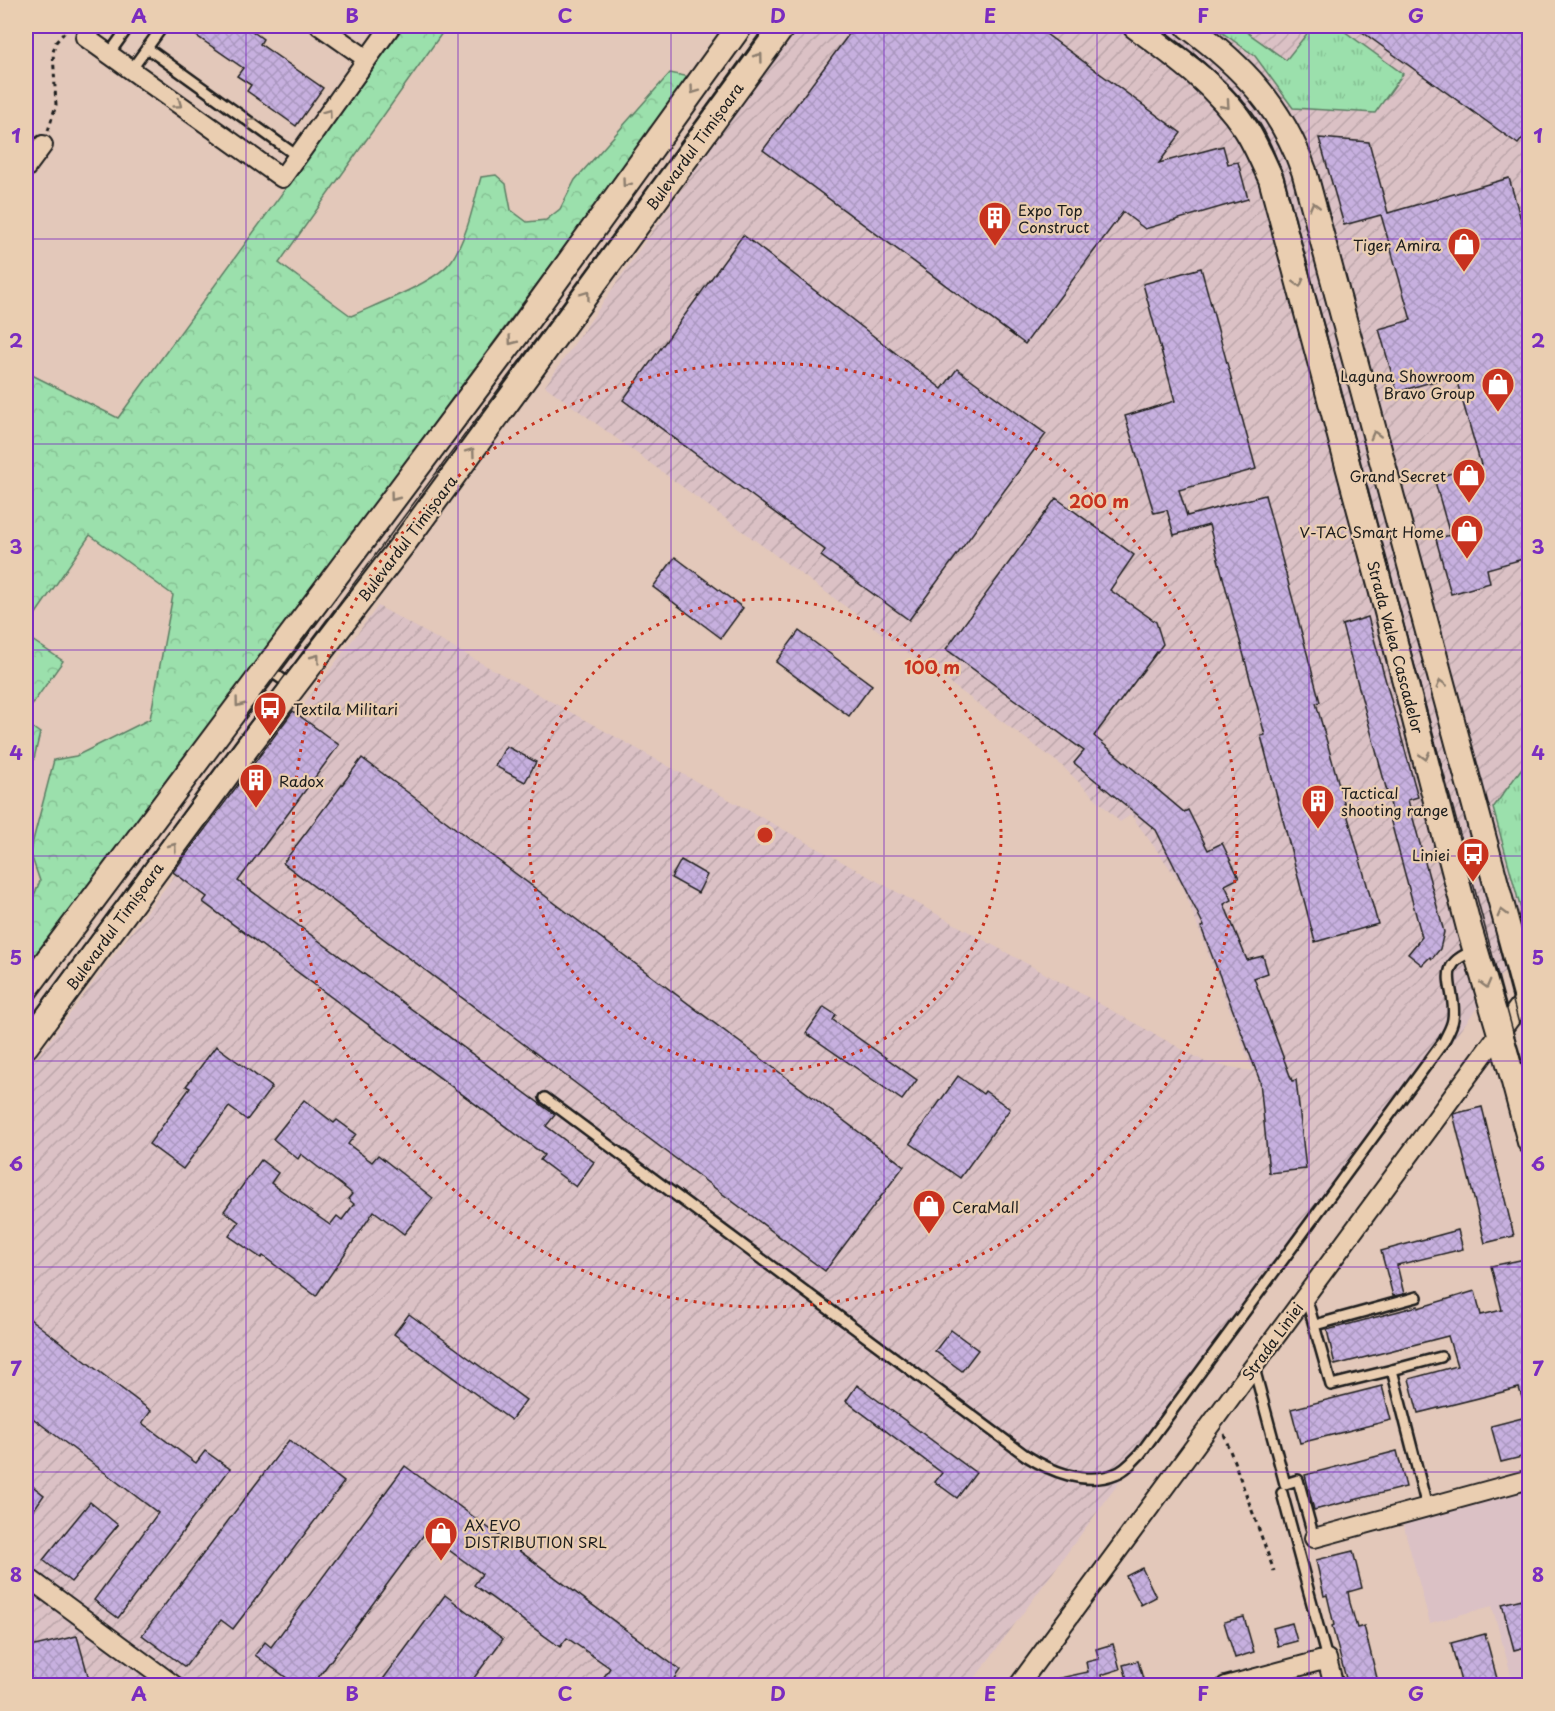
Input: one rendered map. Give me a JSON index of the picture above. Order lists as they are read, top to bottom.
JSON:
{
  "streets": {
    "main road": ["Bulevardul Timișoara", "Strada Valea Cascadelor"],
    "street": ["Strada Liniei"]
  },
  "crossings": [
    ["Strada Valea Cascadelor", "Strada Liniei"]
  ],
  "places": {
    "building": ["Expo Top Construct", "Radox", "Tactical shooting range"],
    "shop": [
      "Tiger Amira",
      "Laguna Showroom Bravo Group",
      "Grand Secret",
      "V-TAC Smart Home",
      "CeraMall",
      "AX EVO DISTRIBUTION SRL"
    ],
    "bus stop": ["Textila Militari", "Liniei"]
  },
  "grid": {
    "columns": [
      "A",
      "B",
      "C",
      "D",
      "E",
      "F",
      "G"
    ],
    "rows": [
      "1",
      "2",
      "3",
      "4",
      "5",
      "6",
      "7",
      "8"
    ]
  },
  "rings": ["200 m", "100 m"]
}
